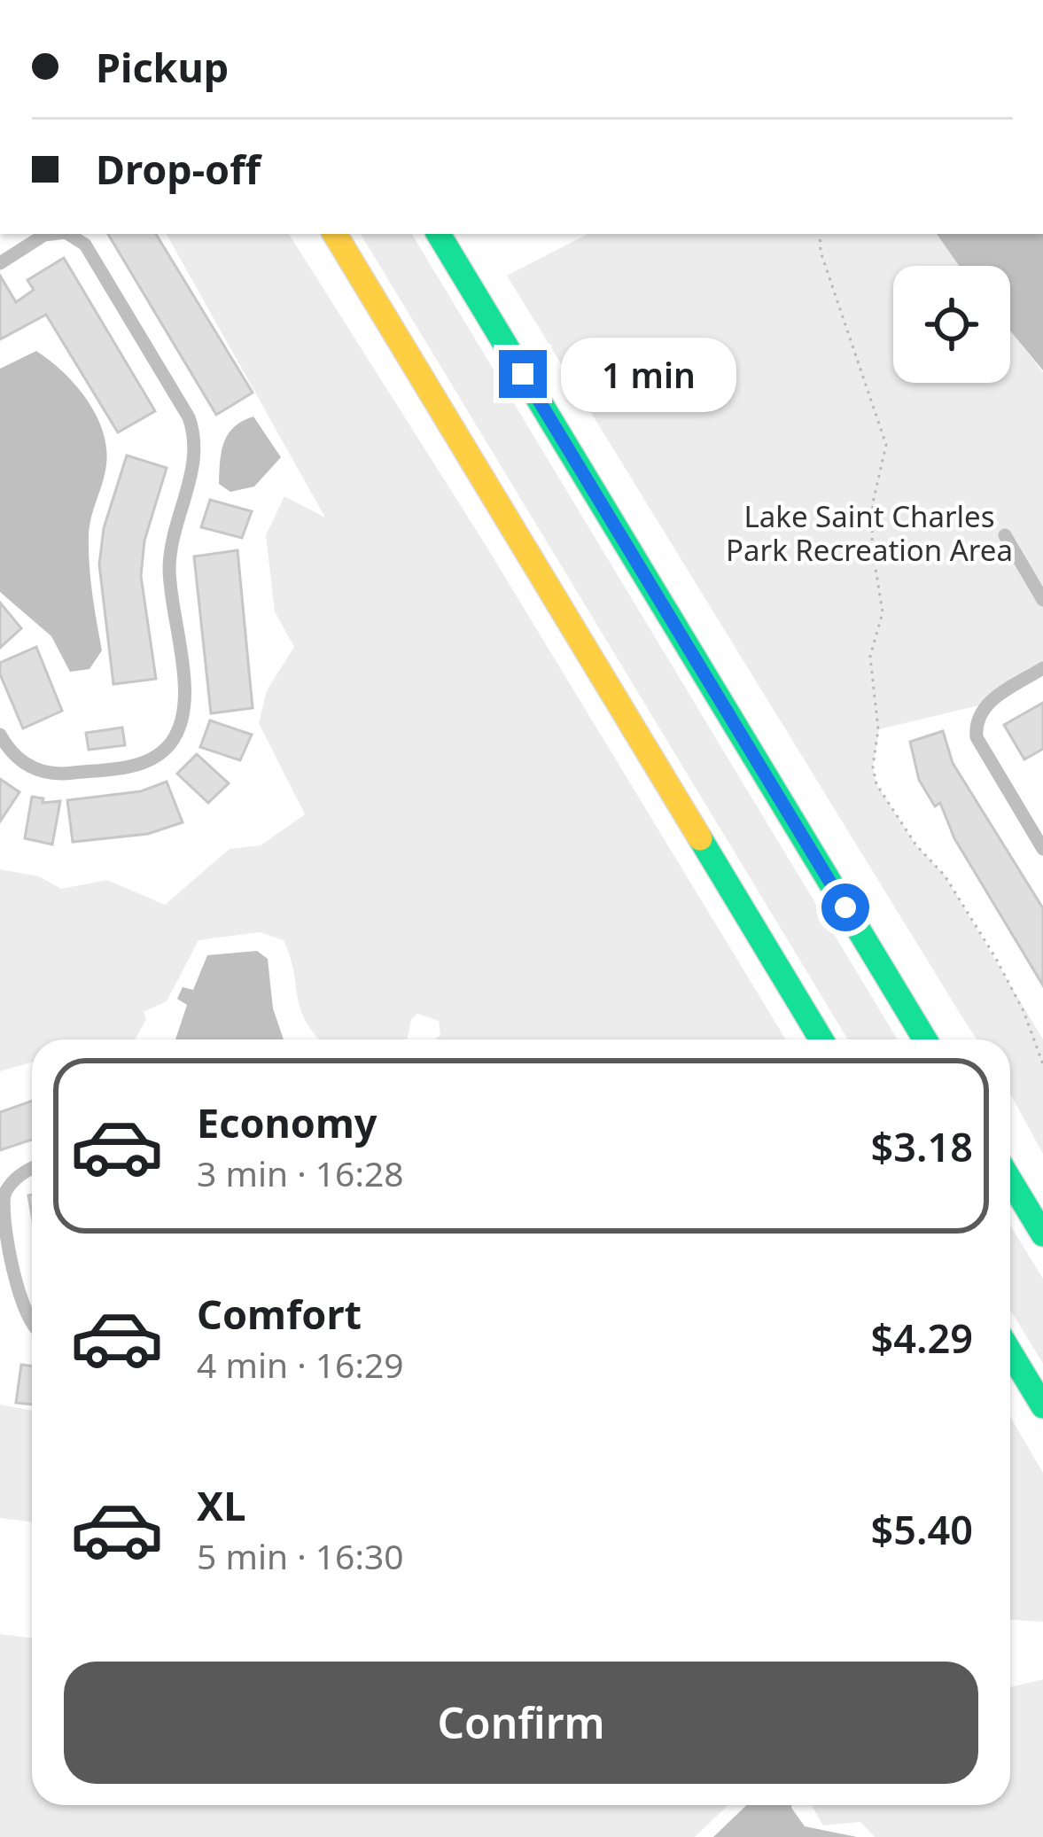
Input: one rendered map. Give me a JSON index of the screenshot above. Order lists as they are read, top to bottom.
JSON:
{
  "parks": ["Lake Saint Charles Park Recreation Area"],
  "page": {
    "banner": ["Pickup", "Drop-off"],
    "bubble": "1 min",
    "list": [
      {
        "name": "Economy",
        "note": "3 min · 16:28",
        "value": "$3.18"
      },
      {
        "name": "Comfort",
        "note": "4 min · 16:29",
        "value": "$4.29"
      },
      {
        "name": "XL",
        "note": "5 min · 16:30",
        "value": "$5.40"
      }
    ],
    "buttons": "Confirm"
  }
}
